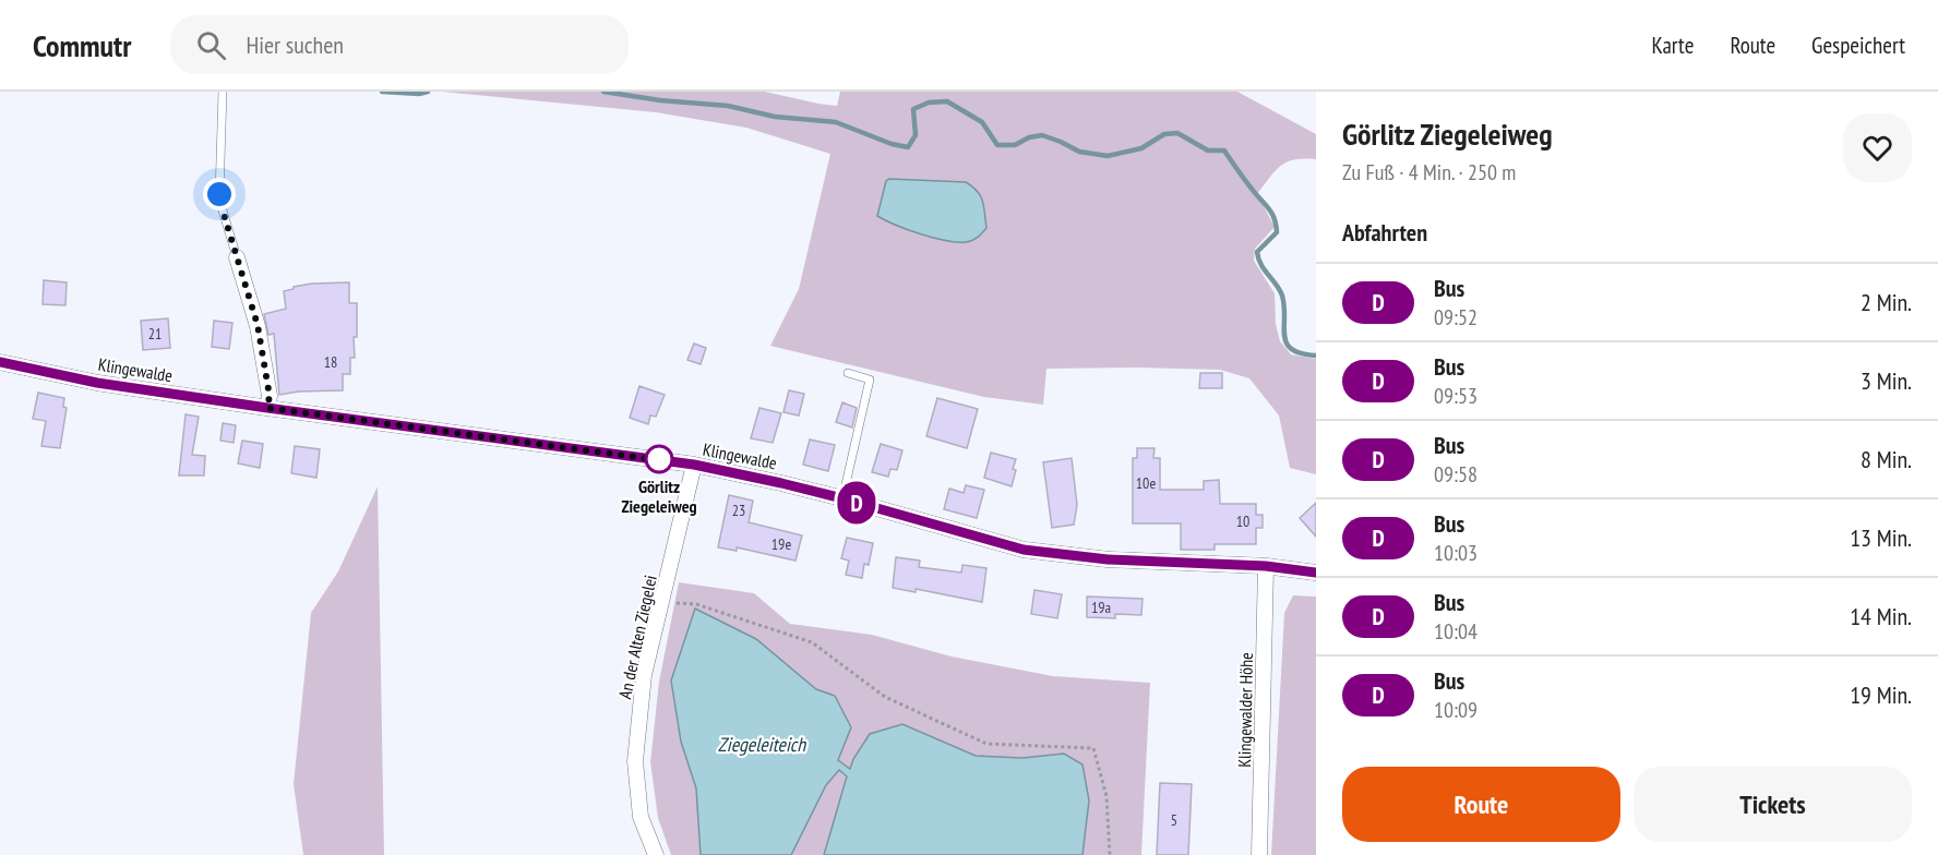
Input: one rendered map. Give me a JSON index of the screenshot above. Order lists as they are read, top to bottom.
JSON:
{
  "streets": {
    "street": ["Klingewalde", "An der Alten Ziegelei", "Klingewalder Höhe"]
  },
  "crossings": [
    ["Klingewalde", "An der Alten Ziegelei"],
    ["Klingewalde", "Klingewalder Höhe"]
  ],
  "water": ["Ziegeleiteich"],
  "places": ["Görlitz Ziegeleiweg"],
  "lines": ["bus line D"],
  "house_numbers": [
    "21",
    "18",
    "10e",
    "23",
    "10",
    "19e",
    "19a",
    "5"
  ],
  "page": {
    "header": "Commutr",
    "search": "Hier suchen",
    "nav": ["Karte", "Route", "Gespeichert"],
    "on_map": "D",
    "heading": [
      ["Görlitz Ziegeleiweg", "Zu Fuß · 4 Min. · 250 m"],
      "Abfahrten"
    ],
    "list": [
      {
        "mark": "D",
        "name": "Bus",
        "note": "09:52",
        "value": "2 Min."
      },
      {
        "mark": "D",
        "name": "Bus",
        "note": "09:53",
        "value": "3 Min."
      },
      {
        "mark": "D",
        "name": "Bus",
        "note": "09:58",
        "value": "8 Min."
      },
      {
        "mark": "D",
        "name": "Bus",
        "note": "10:03",
        "value": "13 Min."
      },
      {
        "mark": "D",
        "name": "Bus",
        "note": "10:04",
        "value": "14 Min."
      },
      {
        "mark": "D",
        "name": "Bus",
        "note": "10:09",
        "value": "19 Min."
      }
    ],
    "buttons": ["Route", "Tickets"]
  }
}
